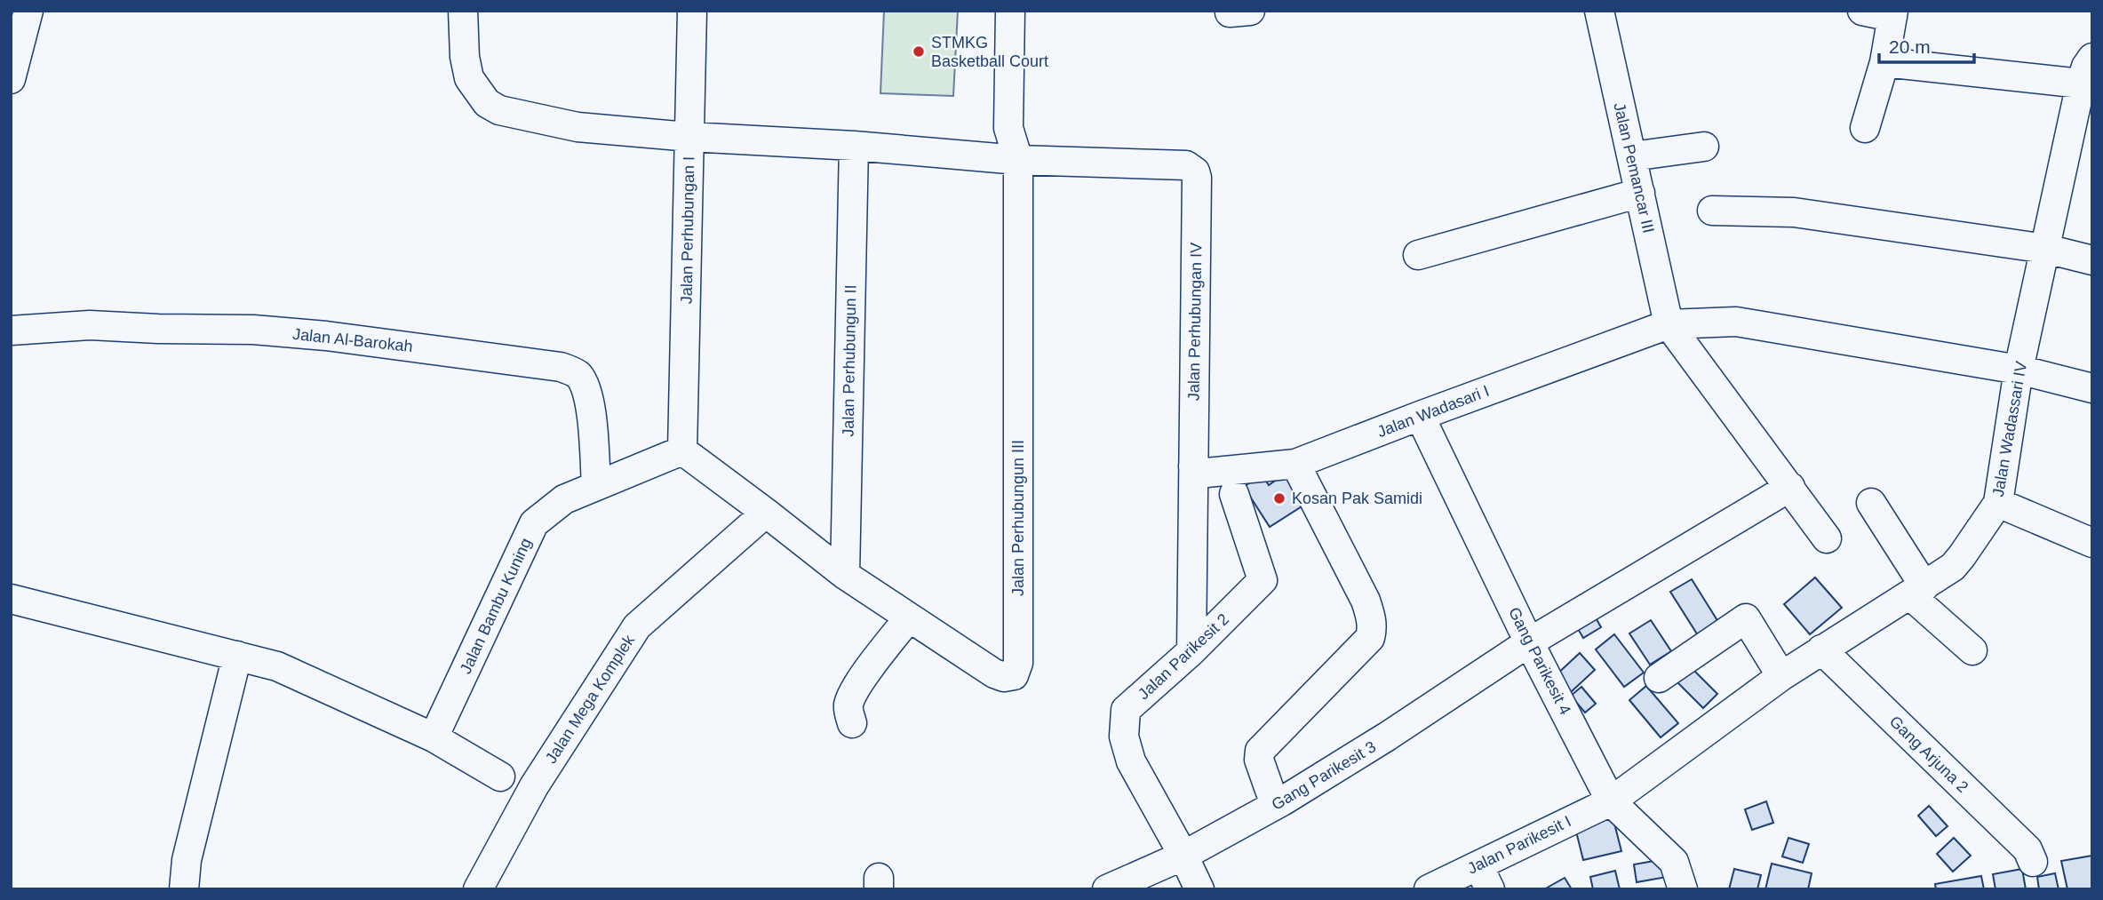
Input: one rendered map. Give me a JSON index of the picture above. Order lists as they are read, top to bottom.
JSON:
{
  "streets": {
    "street": [
      "Jalan Pemancar III",
      "Jalan Perhubungan I",
      "Jalan Perhubungan IV",
      "Jalan Al-Barokah",
      "Jalan Perhubungun II",
      "Jalan Wadasari I",
      "Jalan Wadassari IV",
      "Jalan Perhubungun III",
      "Jalan Bambu Kuning",
      "Jalan Parikesit 2",
      "Gang Parikesit 4",
      "Jalan Mega Komplek",
      "Gang Arjuna 2",
      "Gang Parikesit 3",
      "Jalan Parikesit I"
    ]
  },
  "crossings": [
    ["Jalan Pemancar III", "Jalan Wadasari I"],
    ["Jalan Perhubungan I", "Jalan Perhubungan IV"],
    ["Jalan Perhubungan I", "Jalan Perhubungun II"],
    ["Jalan Perhubungan I", "Jalan Perhubungun III"],
    ["Jalan Perhubungan I", "Jalan Bambu Kuning"],
    ["Jalan Perhubungan IV", "Jalan Wadasari I"],
    ["Jalan Perhubungan IV", "Jalan Perhubungun III"],
    ["Jalan Perhubungan IV", "Jalan Parikesit 2"],
    ["Jalan Al-Barokah", "Jalan Bambu Kuning"],
    ["Jalan Perhubungun II", "Jalan Perhubungun III"],
    ["Jalan Wadasari I", "Jalan Wadassari IV"],
    ["Jalan Wadasari I", "Gang Parikesit 4"],
    ["Jalan Wadassari IV", "Gang Parikesit 4"],
    ["Jalan Wadassari IV", "Gang Arjuna 2"],
    ["Jalan Wadassari IV", "Jalan Parikesit I"],
    ["Jalan Perhubungun III", "Jalan Bambu Kuning"],
    ["Jalan Perhubungun III", "Jalan Mega Komplek"],
    ["Jalan Parikesit 2", "Gang Parikesit 3"],
    ["Gang Parikesit 4", "Gang Parikesit 3"],
    ["Gang Parikesit 4", "Jalan Parikesit I"]
  ],
  "places": ["STMKG Basketball Court", "Kosan Pak Samidi"],
  "scale_bar": "20 m"
}
